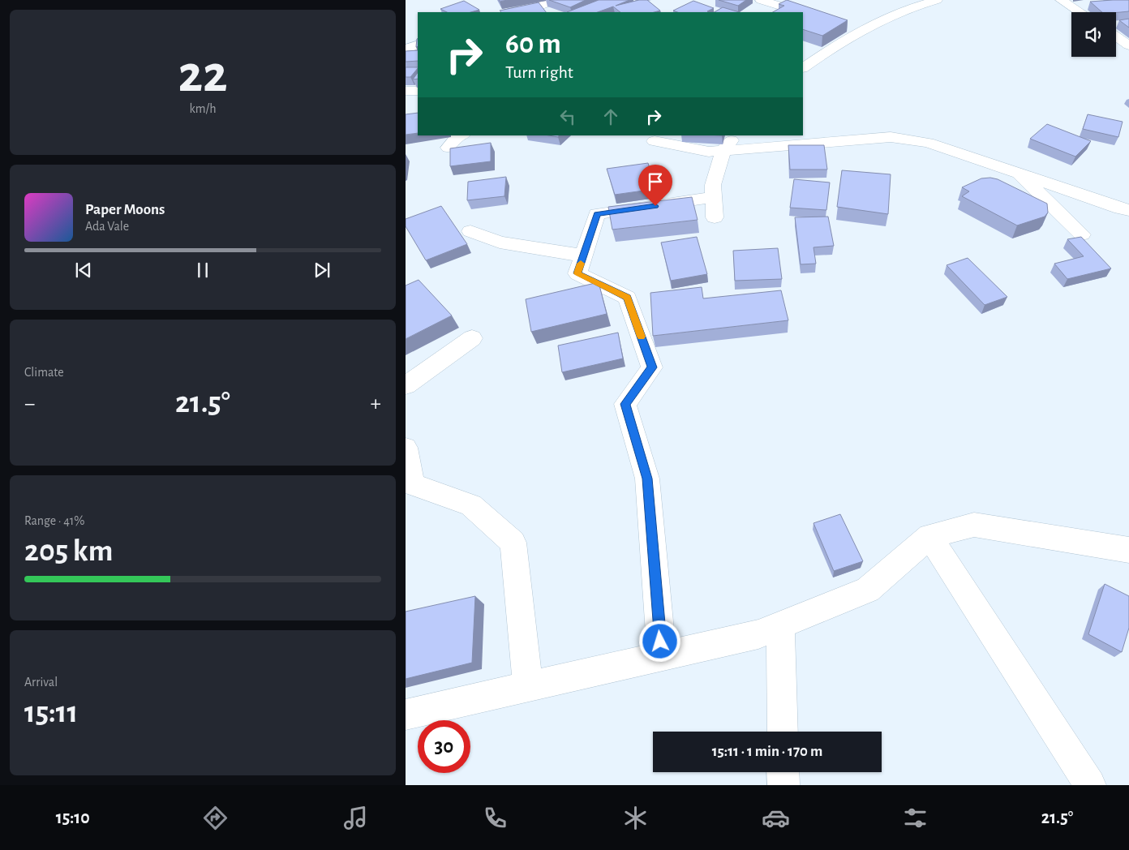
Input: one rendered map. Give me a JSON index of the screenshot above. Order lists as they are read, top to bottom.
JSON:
{
  "page": {
    "tile": [
      ["22", "km/h"],
      "Climate",
      ["Range · 41%", "205 km"],
      ["Arrival", "15:11"]
    ],
    "turn": ["60 m", "Turn right"],
    "song": ["Paper Moons", "Ada Vale"],
    "heat": ["−", "21.5°", "+"],
    "limit": "30",
    "trip": "15:11 · 1 min · 170 m",
    "tabs": ["15:10", "21.5°"]
  }
}
